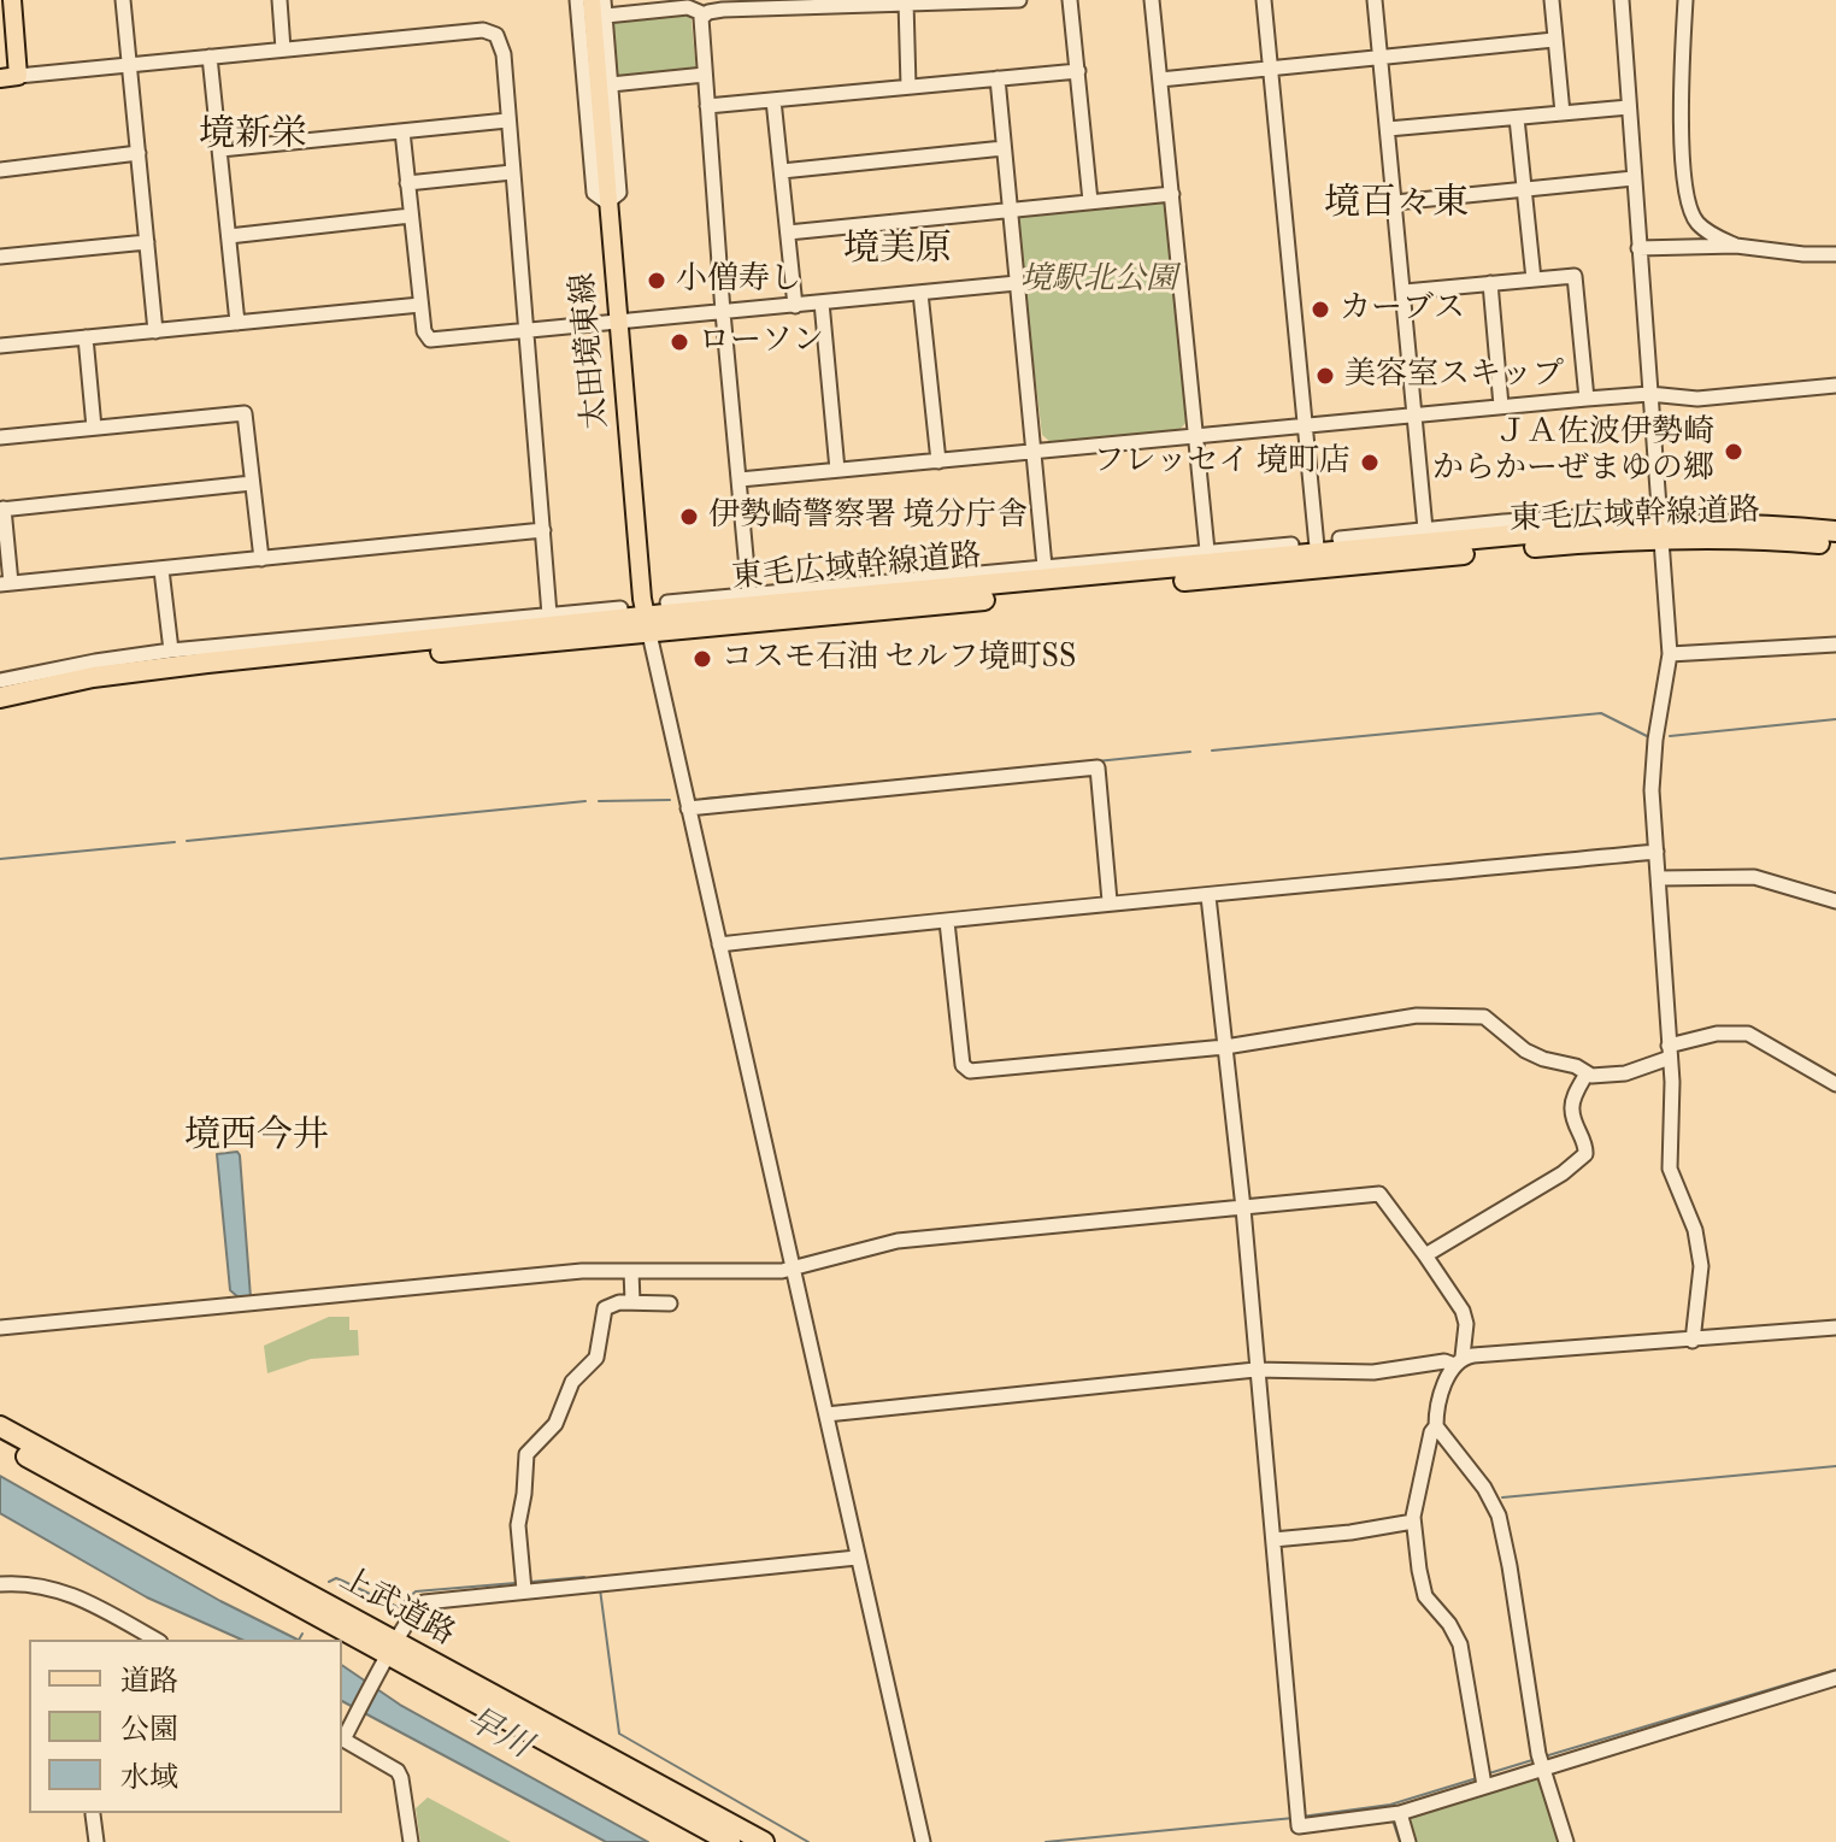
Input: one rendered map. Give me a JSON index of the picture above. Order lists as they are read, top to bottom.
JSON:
{
  "streets": {
    "highway": ["東毛広域幹線道路", "上武道路"],
    "main road": ["太田境東線"]
  },
  "crossings": [
    ["太田境東線", "東毛広域幹線道路"]
  ],
  "districts": [
    "境新栄",
    "境百々東",
    "境美原",
    "境西今井"
  ],
  "water": ["早川"],
  "parks": ["境駅北公園"],
  "places": [
    "小僧寿し",
    "カーブス",
    "ローソン",
    "美容室スキップ",
    "ＪＡ佐波伊勢崎 からかーぜまゆの郷",
    "フレッセイ 境町店",
    "伊勢崎警察署 境分庁舎",
    "コスモ石油 セルフ境町SS"
  ],
  "legend": ["道路", "公園", "水域"]
}
